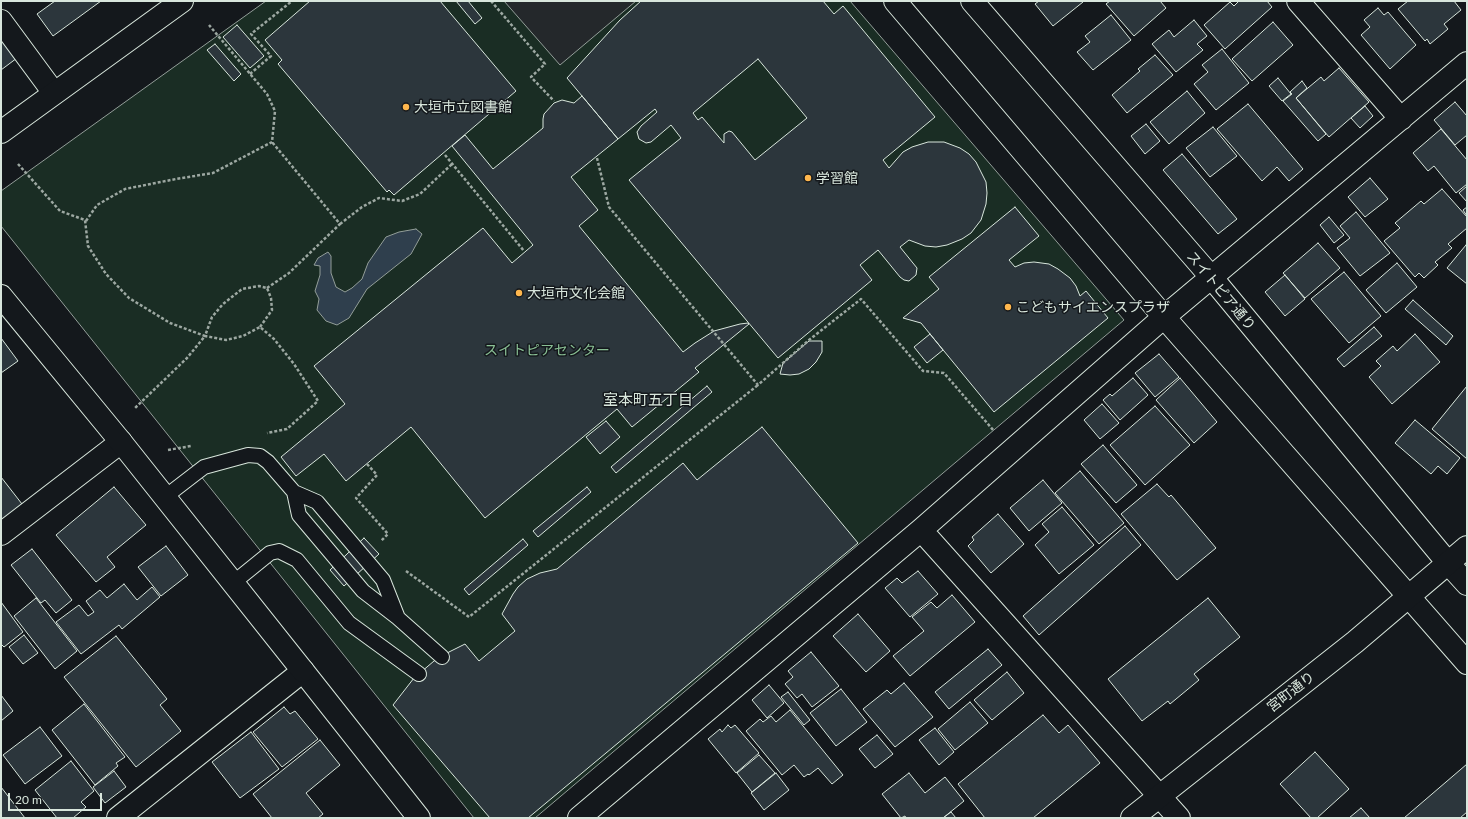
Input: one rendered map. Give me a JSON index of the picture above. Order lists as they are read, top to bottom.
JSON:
{
  "streets": {
    "street": ["スイトピア通り", "宮町通り"]
  },
  "crossings": [
    ["スイトピア通り", "宮町通り"]
  ],
  "districts": ["室本町五丁目"],
  "parks": ["スイトピアセンター"],
  "places": [
    "大垣市立図書館",
    "学習館",
    "大垣市文化会館",
    "こどもサイエンスプラザ"
  ],
  "scale_bar": "20 m"
}
